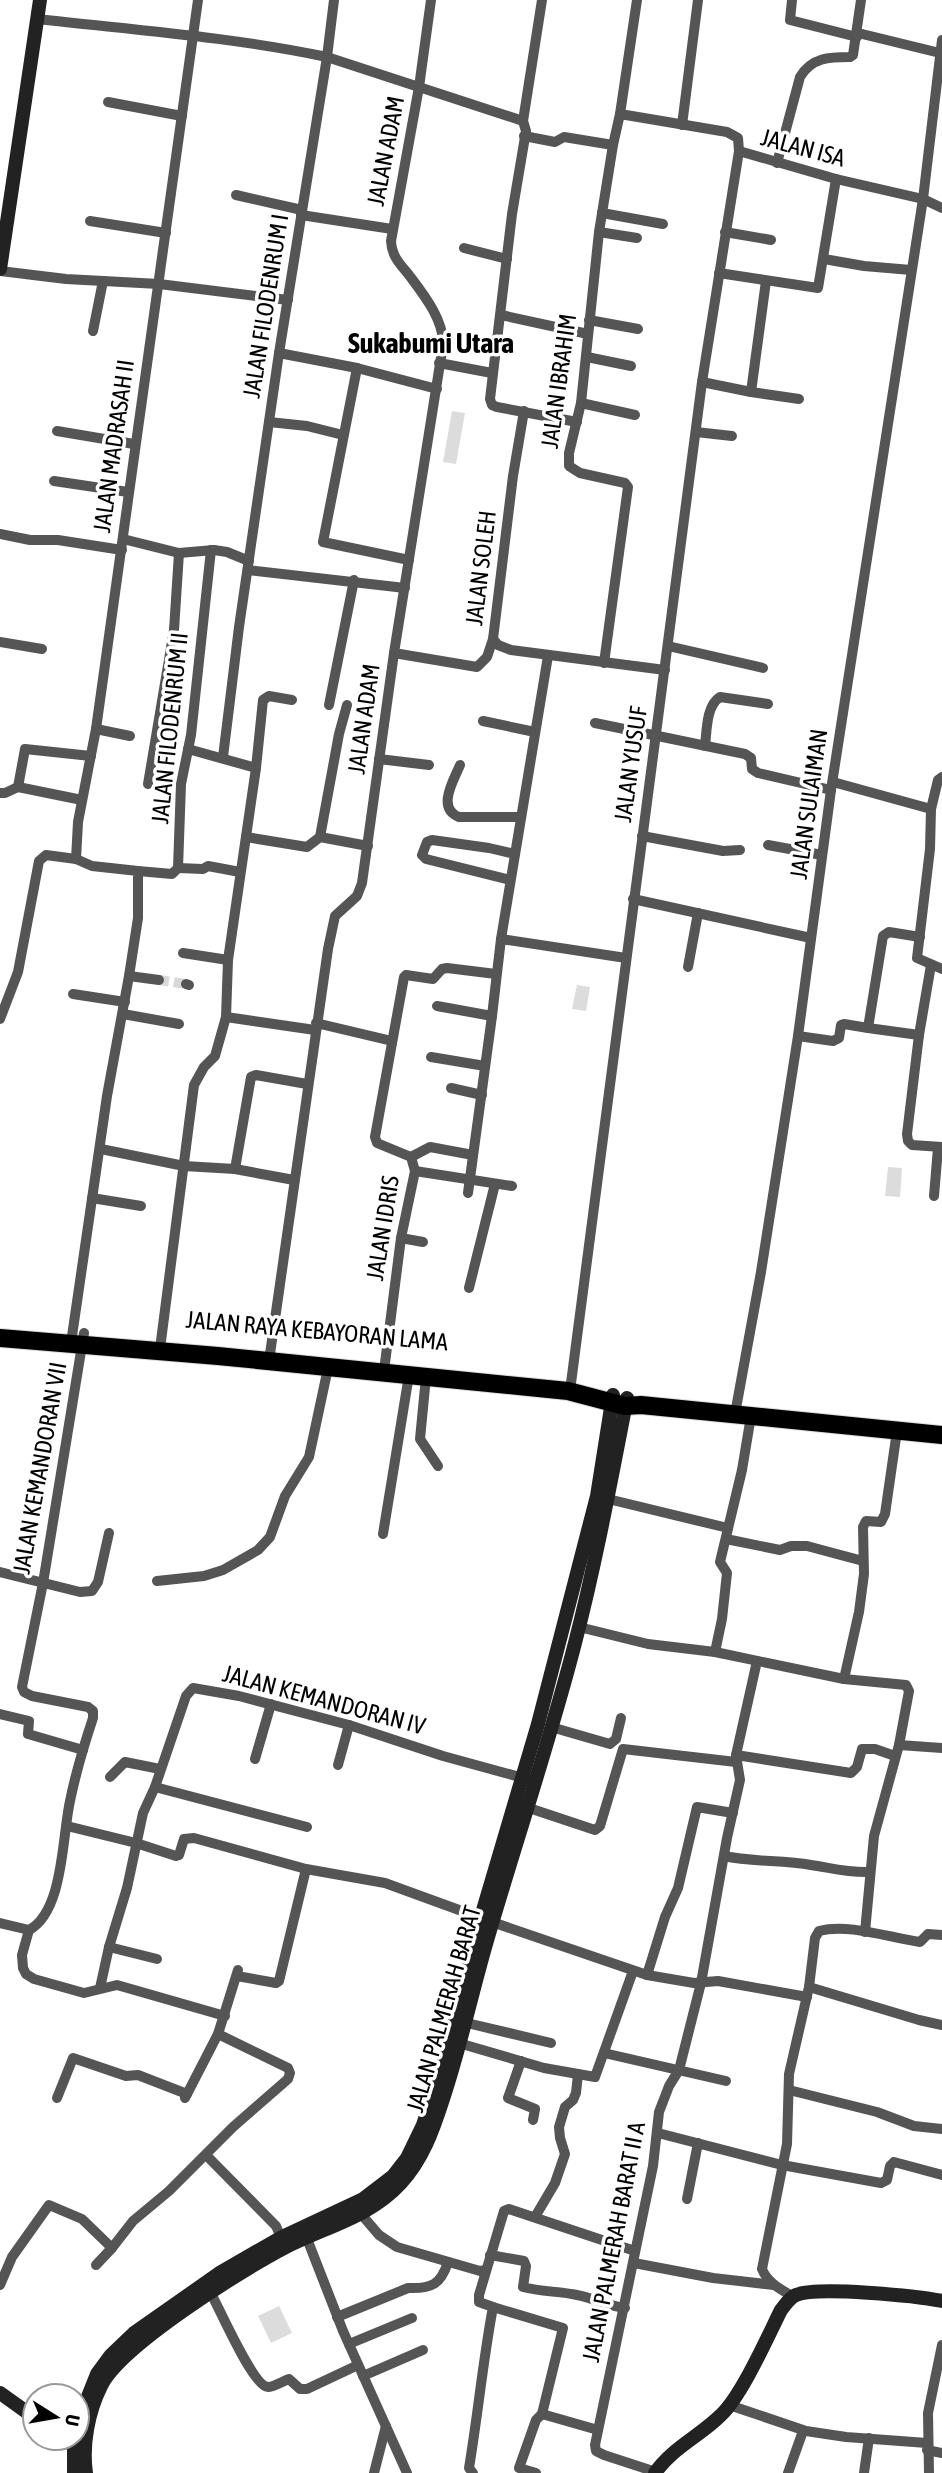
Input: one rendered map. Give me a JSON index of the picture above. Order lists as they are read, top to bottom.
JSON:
{
  "streets": {
    "main road": ["JALAN RAYA KEBAYORAN LAMA", "JALAN PALMERAH BARAT"],
    "street": [
      "JALAN ISA",
      "JALAN ADAM",
      "JALAN FILODENRUM I",
      "JALAN IBRAHIM",
      "JALAN MADRASAH II",
      "JALAN SOLEH",
      "JALAN FILODENRUM II",
      "JALAN YUSUF",
      "JALAN SULAIMAN",
      "JALAN IDRIS",
      "JALAN KEMANDORAN VII",
      "JALAN KEMANDORAN IV",
      "JALAN PALMERAH BARAT II A"
    ]
  },
  "crossings": [
    ["JALAN ISA", "JALAN YUSUF"],
    ["JALAN ISA", "JALAN SULAIMAN"],
    ["JALAN ADAM", "JALAN RAYA KEBAYORAN LAMA"],
    ["JALAN IBRAHIM", "JALAN SOLEH"],
    ["JALAN SOLEH", "JALAN YUSUF"],
    ["JALAN YUSUF", "JALAN RAYA KEBAYORAN LAMA"],
    ["JALAN IDRIS", "JALAN RAYA KEBAYORAN LAMA"],
    ["JALAN RAYA KEBAYORAN LAMA", "JALAN KEMANDORAN VII"],
    ["JALAN RAYA KEBAYORAN LAMA", "JALAN PALMERAH BARAT"],
    ["JALAN KEMANDORAN IV", "JALAN PALMERAH BARAT"]
  ],
  "districts": ["Sukabumi Utara"],
  "north": "right"
}
